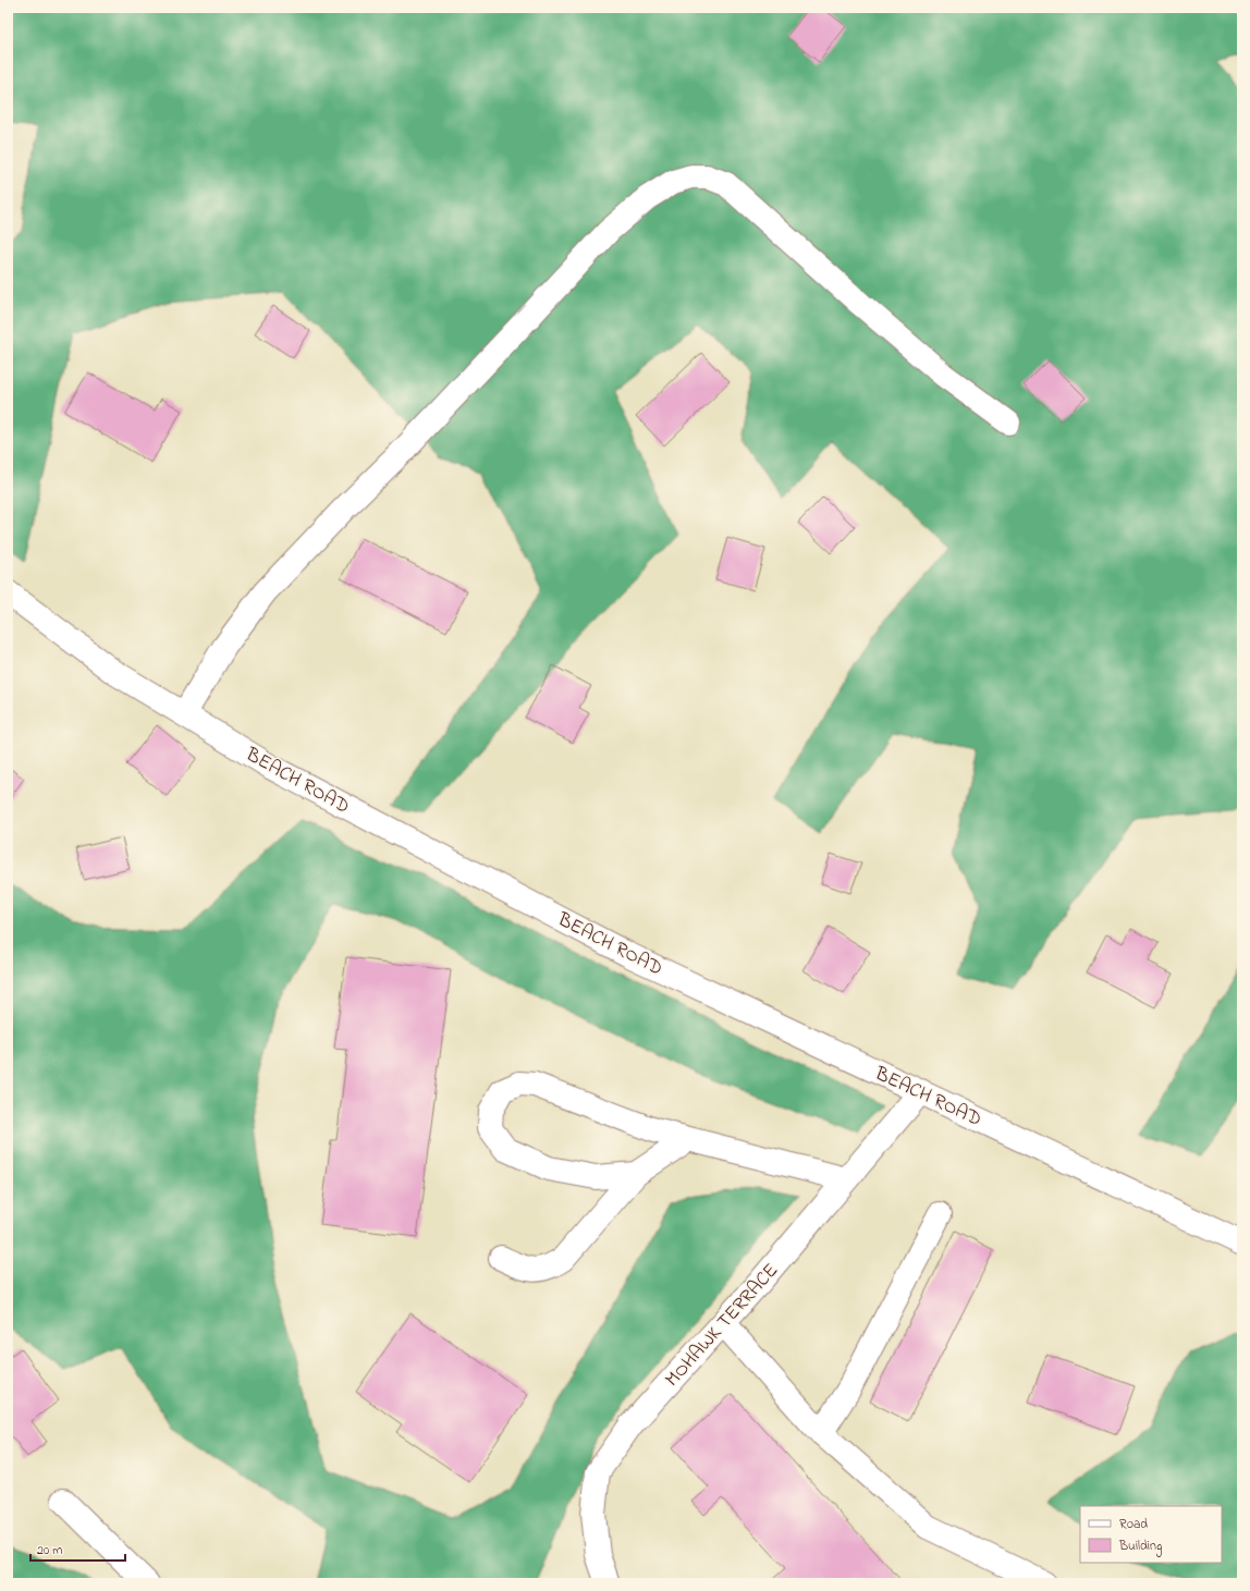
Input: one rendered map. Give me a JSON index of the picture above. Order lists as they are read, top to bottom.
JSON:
{
  "streets": {
    "street": ["BEACH ROAD", "MOHAWK TERRACE"]
  },
  "crossings": [
    ["BEACH ROAD", "MOHAWK TERRACE"]
  ],
  "legend": ["Road", "Building"],
  "scale_bar": "20 m"
}
